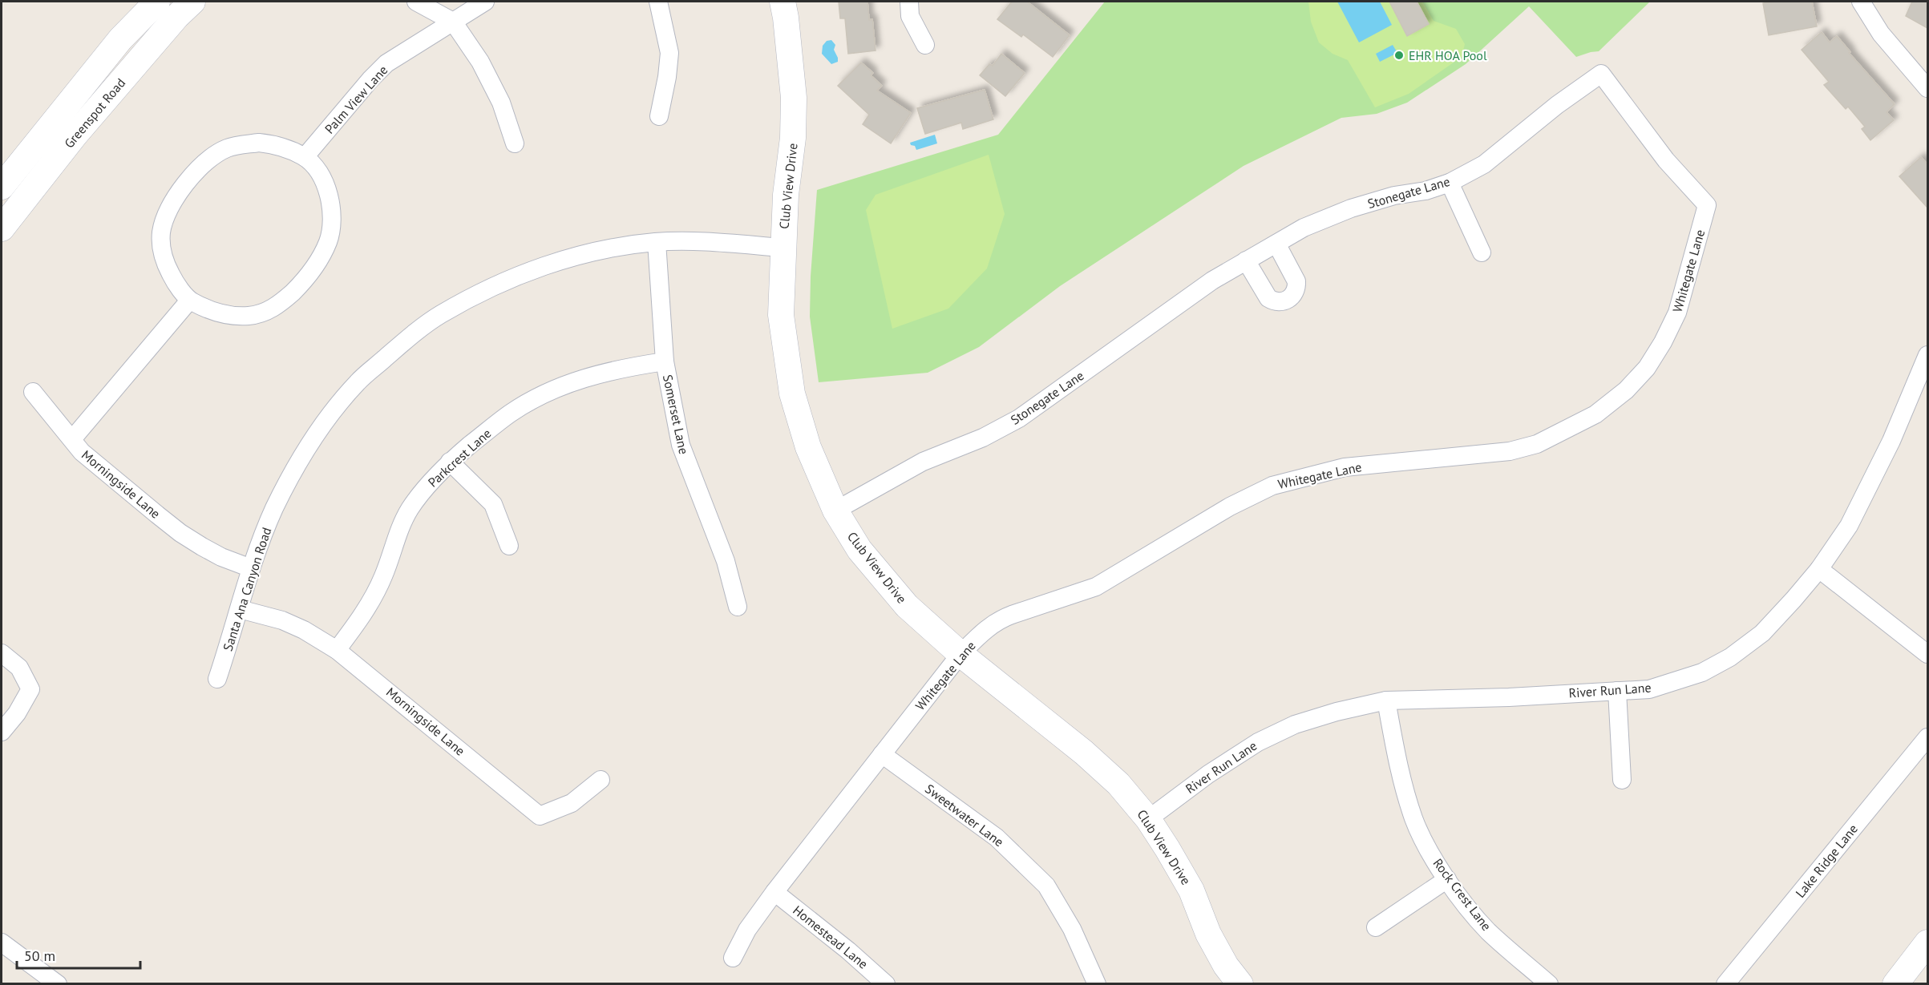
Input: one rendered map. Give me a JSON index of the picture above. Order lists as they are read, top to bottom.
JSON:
{
  "streets": {
    "street": [
      "Palm View Lane",
      "Greenspot Road",
      "Club View Drive",
      "Stonegate Lane",
      "Whitegate Lane",
      "Somerset Lane",
      "Parkcrest Lane",
      "Morningside Lane",
      "Santa Ana Canyon Road",
      "River Run Lane",
      "Sweetwater Lane",
      "Lake Ridge Lane",
      "Rock Crest Lane",
      "Homestead Lane"
    ]
  },
  "crossings": [
    ["Club View Drive", "Stonegate Lane"],
    ["Club View Drive", "Whitegate Lane"],
    ["Club View Drive", "Santa Ana Canyon Road"],
    ["Club View Drive", "River Run Lane"],
    ["Stonegate Lane", "Whitegate Lane"],
    ["Whitegate Lane", "Sweetwater Lane"],
    ["Whitegate Lane", "Homestead Lane"],
    ["Somerset Lane", "Parkcrest Lane"],
    ["Somerset Lane", "Santa Ana Canyon Road"],
    ["Parkcrest Lane", "Morningside Lane"],
    ["Morningside Lane", "Santa Ana Canyon Road"],
    ["River Run Lane", "Rock Crest Lane"]
  ],
  "places": ["EHR HOA Pool"],
  "scale_bar": "50 m"
}
